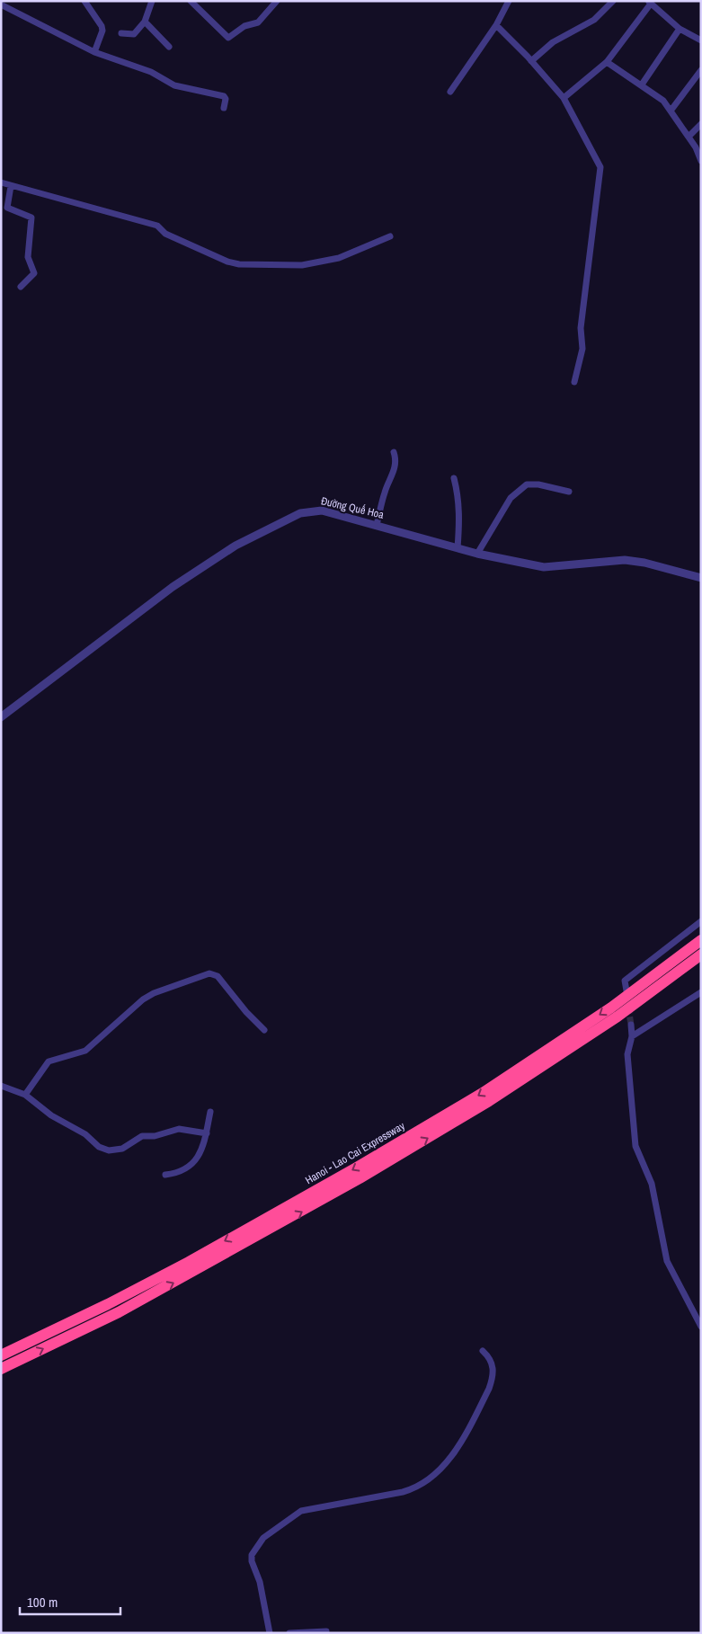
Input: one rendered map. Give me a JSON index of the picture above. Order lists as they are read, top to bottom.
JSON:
{
  "streets": {
    "highway": ["Hanoi - Lao Cai Expressway"],
    "street": ["Đường Quế Hoa"]
  },
  "scale_bar": "100 m"
}
